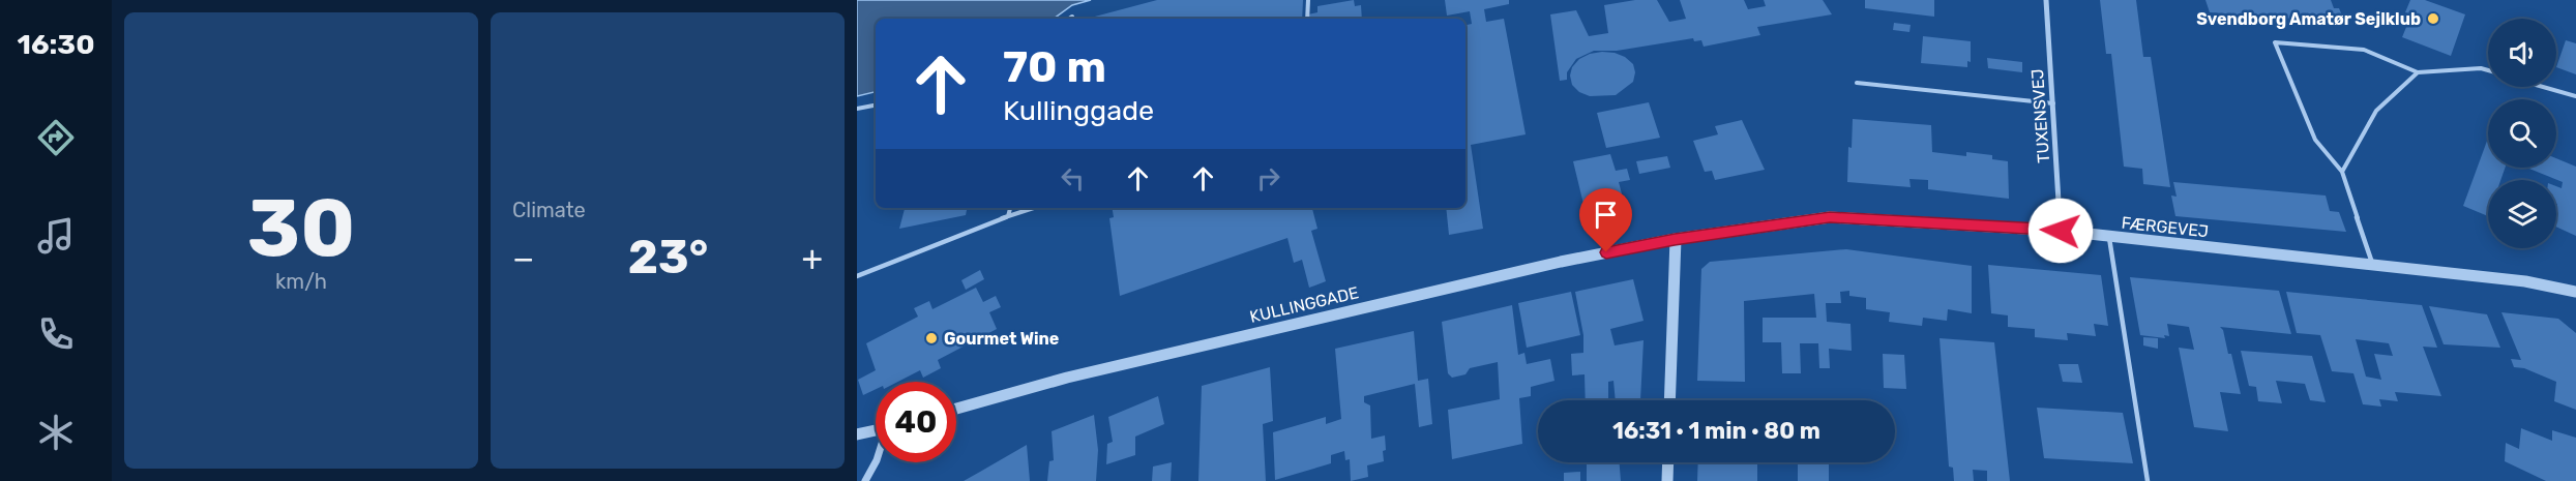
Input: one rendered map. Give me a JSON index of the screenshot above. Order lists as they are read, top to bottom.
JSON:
{
  "streets": {
    "street": ["TUXENSVEJ", "FÆRGEVEJ", "KULLINGGADE"]
  },
  "crossings": [
    ["TUXENSVEJ", "FÆRGEVEJ"],
    ["FÆRGEVEJ", "KULLINGGADE"]
  ],
  "places": ["Svendborg Amatør Sejlklub", "Gourmet Wine"],
  "page": {
    "tabs": "16:30",
    "tile": [
      ["30", "km/h"],
      "Climate"
    ],
    "turn": ["70 m", "Kullinggade"],
    "heat": ["−", "23°", "+"],
    "limit": "40",
    "trip": "16:31 · 1 min · 80 m"
  }
}
